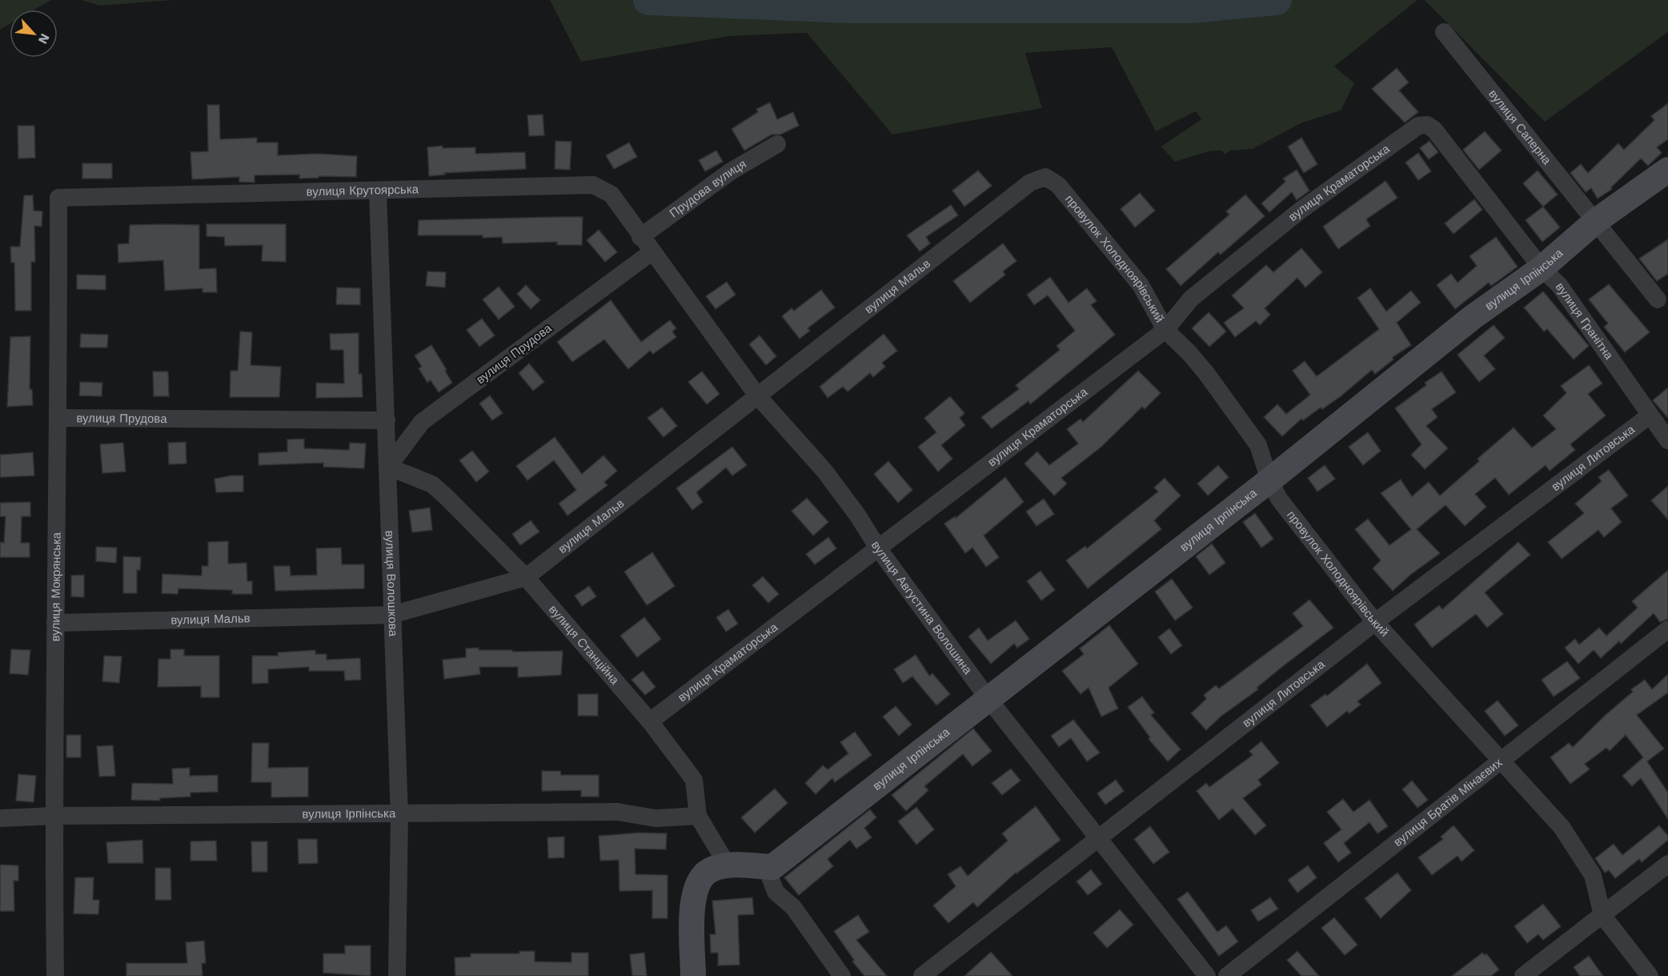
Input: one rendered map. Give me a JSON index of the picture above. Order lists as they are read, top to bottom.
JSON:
{
  "streets": {
    "street": [
      "вулиця Саперна",
      "вулиця Краматорська",
      "Прудова вулиця",
      "вулиця Крутоярська",
      "провулок Холодноярівський",
      "вулиця Ірпінська",
      "вулиця Мальв",
      "вулиця Гранітна",
      "вулиця Прудова",
      "вулиця Литовська",
      "вулиця Волошкова",
      "вулиця Мокрянська",
      "вулиця Августина Волошина",
      "вулиця Станційна",
      "вулиця Братів Мінаєвих"
    ]
  },
  "crossings": [
    ["вулиця Саперна", "вулиця Ірпінська"],
    ["вулиця Краматорська", "провулок Холодноярівський"],
    ["вулиця Краматорська", "вулиця Гранітна"],
    ["вулиця Краматорська", "вулиця Августина Волошина"],
    ["вулиця Краматорська", "вулиця Станційна"],
    ["Прудова вулиця", "вулиця Крутоярська"],
    ["Прудова вулиця", "вулиця Августина Волошина"],
    ["вулиця Крутоярська", "вулиця Волошкова"],
    ["вулиця Крутоярська", "вулиця Мокрянська"],
    ["вулиця Крутоярська", "вулиця Августина Волошина"],
    ["провулок Холодноярівський", "вулиця Ірпінська"],
    ["провулок Холодноярівський", "вулиця Мальв"],
    ["провулок Холодноярівський", "вулиця Литовська"],
    ["провулок Холодноярівський", "вулиця Братів Мінаєвих"],
    ["вулиця Ірпінська", "вулиця Гранітна"],
    ["вулиця Ірпінська", "вулиця Волошкова"],
    ["вулиця Ірпінська", "вулиця Мокрянська"],
    ["вулиця Ірпінська", "вулиця Августина Волошина"],
    ["вулиця Ірпінська", "вулиця Станційна"],
    ["вулиця Мальв", "вулиця Волошкова"],
    ["вулиця Мальв", "вулиця Мокрянська"],
    ["вулиця Мальв", "вулиця Августина Волошина"],
    ["вулиця Мальв", "вулиця Станційна"],
    ["вулиця Гранітна", "вулиця Литовська"],
    ["вулиця Прудова", "вулиця Волошкова"],
    ["вулиця Прудова", "вулиця Мокрянська"],
    ["вулиця Прудова", "вулиця Августина Волошина"],
    ["вулиця Прудова", "вулиця Станційна"],
    ["вулиця Литовська", "вулиця Августина Волошина"],
    ["вулиця Волошкова", "вулиця Станційна"]
  ],
  "north": "bottom right"
}
